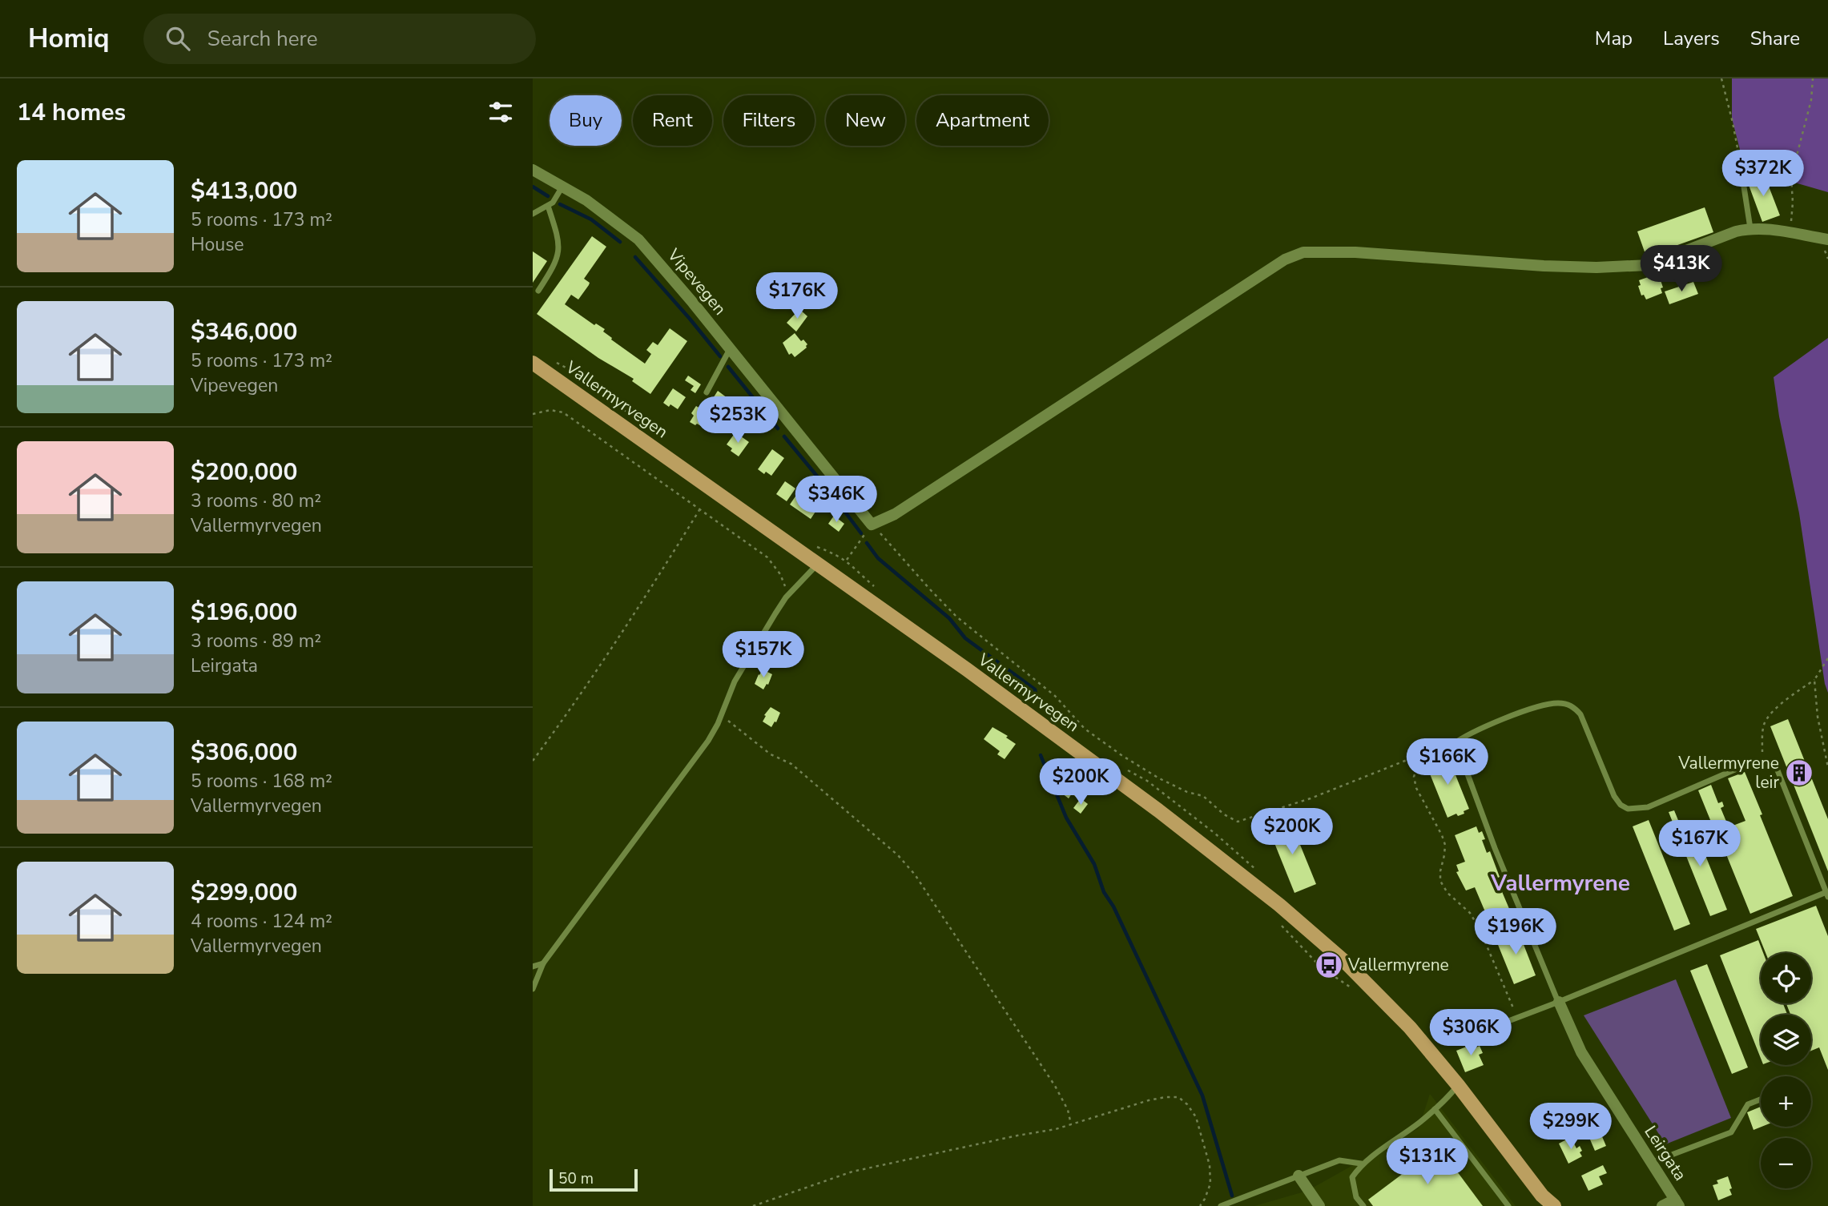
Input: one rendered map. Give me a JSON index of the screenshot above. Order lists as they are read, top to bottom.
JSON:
{
  "streets": {
    "main road": ["Vallermyrvegen"],
    "street": ["Vipevegen", "Leirgata"]
  },
  "districts": ["Vallermyrene"],
  "places": {
    "building": ["Vallermyrene leir"],
    "bus stop": ["Vallermyrene"]
  },
  "scale_bar": "50 m",
  "page": {
    "header": "Homiq",
    "search": "Search here",
    "nav": ["Map", "Layers", "Share"],
    "heading": "14 homes",
    "chip": [
      "Buy",
      "Rent",
      "Filters",
      "New",
      "Apartment"
    ],
    "list": [
      {
        "name": "$413,000",
        "note": "5 rooms · 173 m² · House"
      },
      {
        "name": "$346,000",
        "note": "5 rooms · 173 m² · Vipevegen"
      },
      {
        "name": "$200,000",
        "note": "3 rooms · 80 m² · Vallermyrvegen"
      },
      {
        "name": "$196,000",
        "note": "3 rooms · 89 m² · Leirgata"
      },
      {
        "name": "$306,000",
        "note": "5 rooms · 168 m² · Vallermyrvegen"
      },
      {
        "name": "$299,000",
        "note": "4 rooms · 124 m² · Vallermyrvegen"
      }
    ],
    "price": [
      "$372K",
      "$413K",
      "$176K",
      "$253K",
      "$346K",
      "$157K",
      "$166K",
      "$200K",
      "$200K",
      "$167K",
      "$196K",
      "$306K",
      "$299K",
      "$131K"
    ],
    "map_buttons": ["+", "−"],
    "scale": "50 m"
  }
}
